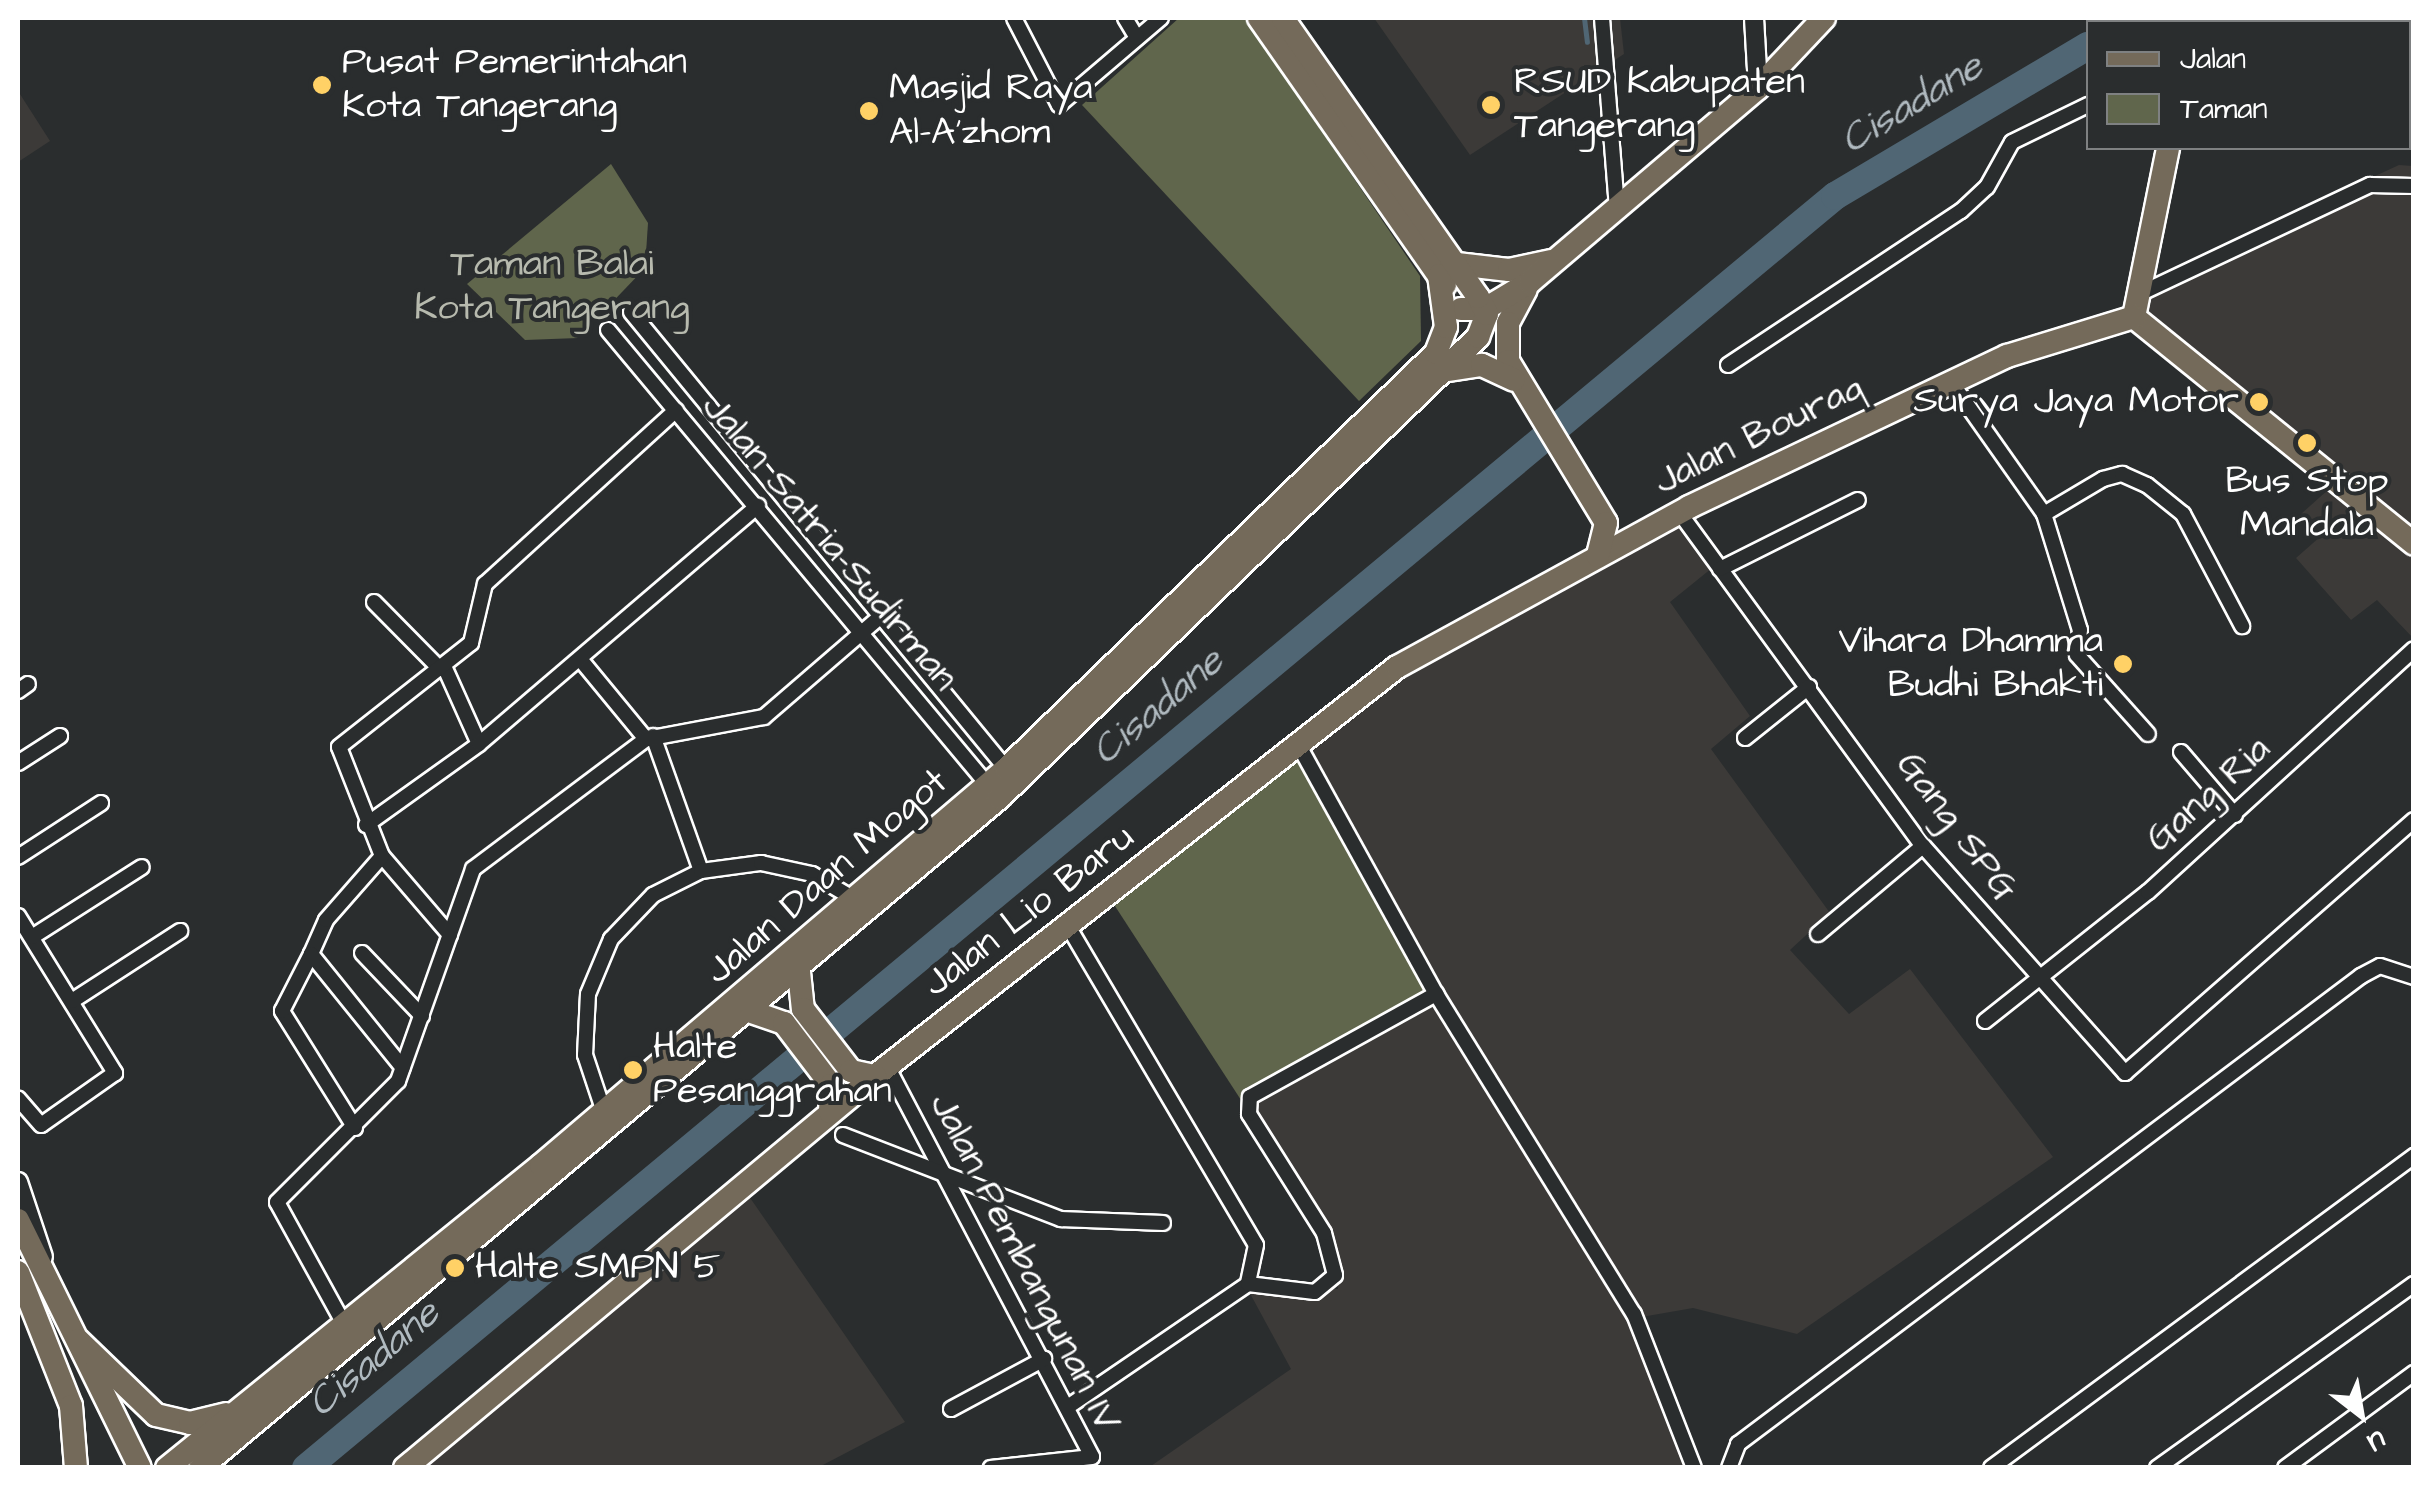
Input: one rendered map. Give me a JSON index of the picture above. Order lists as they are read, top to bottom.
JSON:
{
  "streets": {
    "main road": ["Jalan Bouraq", "Jalan Daan Mogot", "Jalan Lio Baru"],
    "street": [
      "Jalan Satria-Sudirman",
      "Gang Ria",
      "Gang SPG",
      "Jalan Pembangunan IV"
    ]
  },
  "crossings": [
    ["Jalan Bouraq", "Gang SPG"],
    ["Jalan Bouraq", "Jalan Lio Baru"],
    ["Jalan Satria-Sudirman", "Jalan Daan Mogot"],
    ["Gang Ria", "Gang SPG"],
    ["Jalan Lio Baru", "Jalan Pembangunan IV"]
  ],
  "water": ["Cisadane"],
  "parks": ["Taman Balai Kota Tangerang"],
  "places": [
    "Pusat Pemerintahan Kota Tangerang",
    "RSUD Kabupaten Tangerang",
    "Masjid Raya Al-A'zhom",
    "Surya Jaya Motor",
    "Bus Stop Mandala",
    "Vihara Dhamma Budhi Bhakti",
    "Halte Pesanggrahan",
    "Halte SMPN 5"
  ],
  "legend": ["Jalan", "Taman"],
  "north": "bottom right"
}
